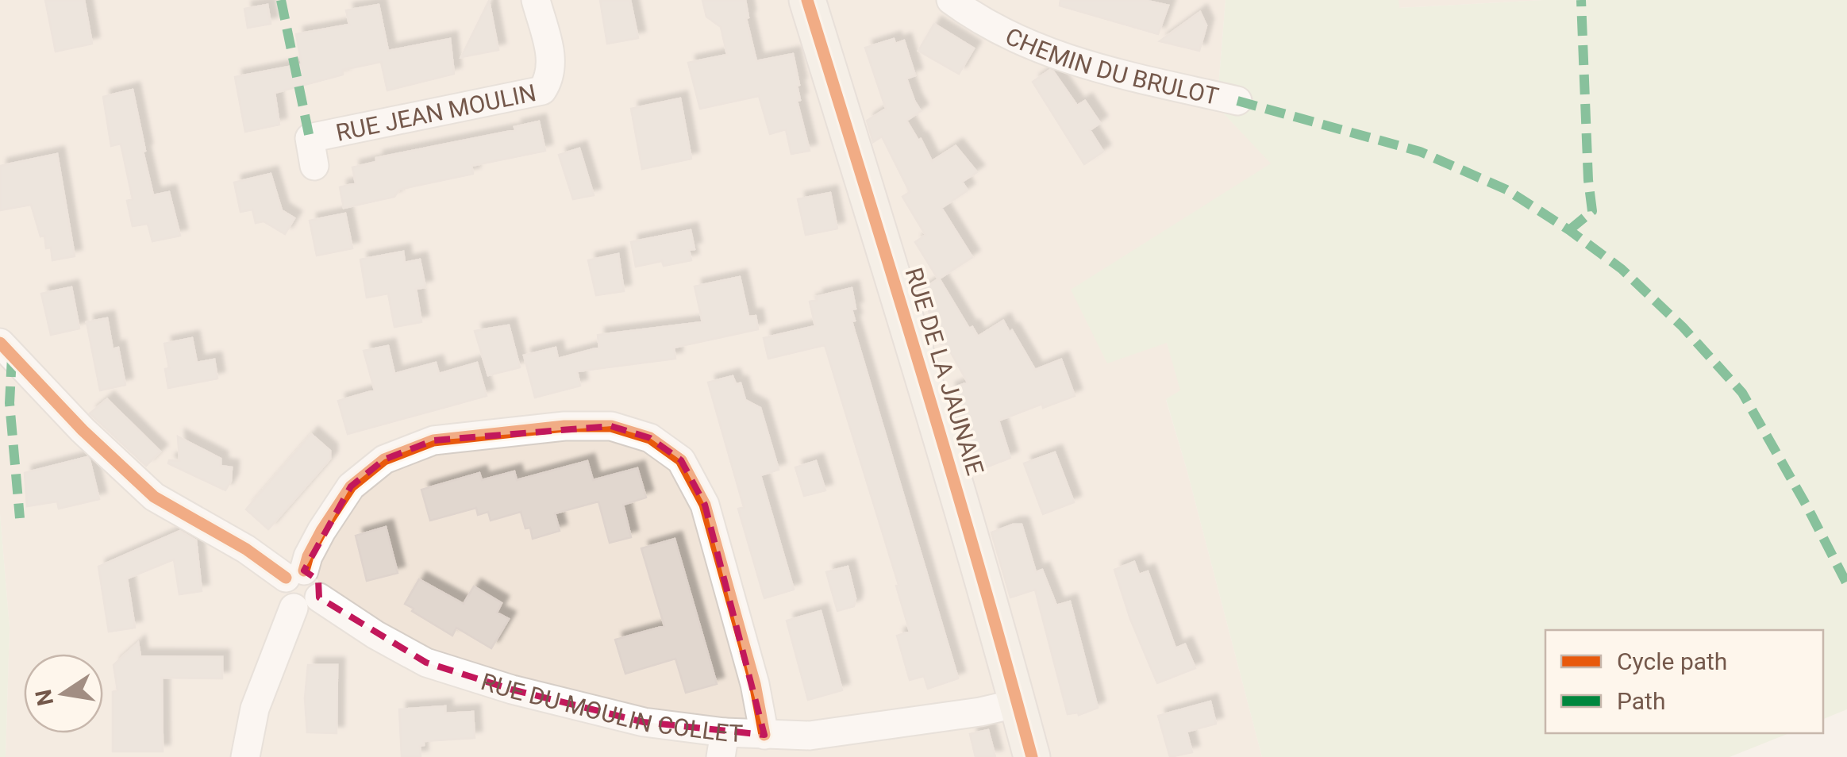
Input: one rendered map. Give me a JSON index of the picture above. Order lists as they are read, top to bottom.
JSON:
{
  "streets": {
    "main road": ["RUE DE LA JAUNAIE"],
    "street": ["CHEMIN DU BRULOT", "RUE JEAN MOULIN", "RUE DU MOULIN COLLET"]
  },
  "crossings": [
    ["RUE DE LA JAUNAIE", "RUE DU MOULIN COLLET"]
  ],
  "legend": ["Cycle path", "Path"],
  "north": "left"
}
